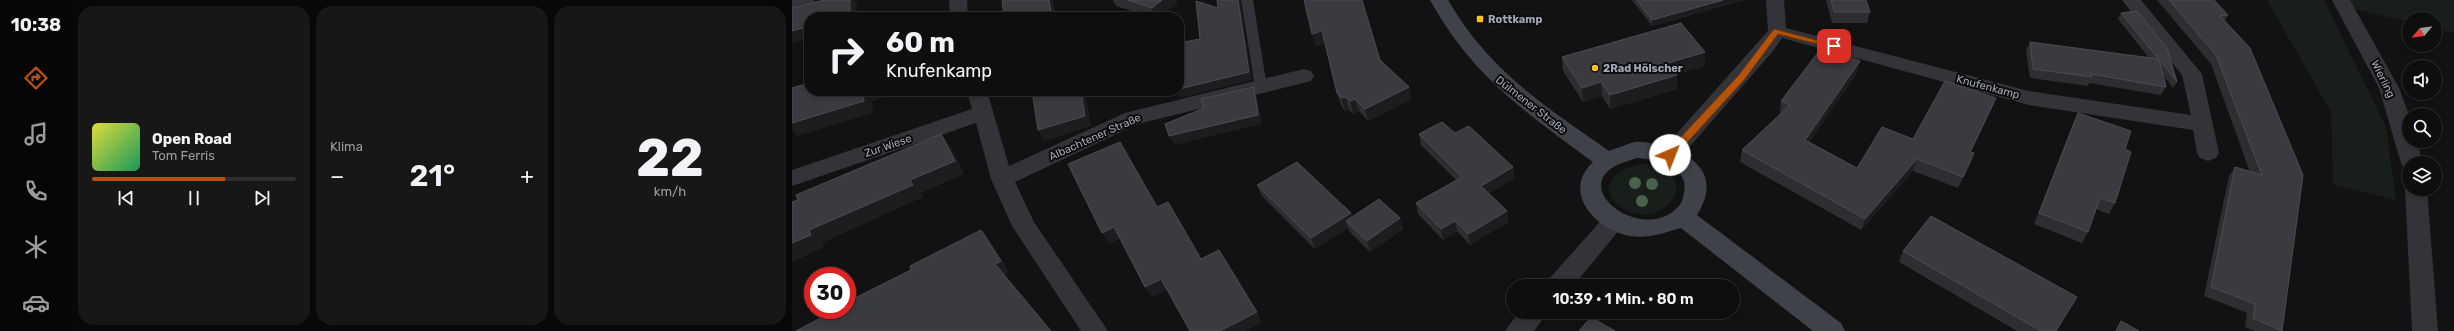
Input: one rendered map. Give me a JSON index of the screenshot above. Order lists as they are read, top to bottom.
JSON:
{
  "streets": {
    "main road": ["Dülmener Straße"],
    "street": [
      "Wierling",
      "Knufenkamp",
      "Albachtener Straße",
      "Zur Wiese"
    ]
  },
  "places": {
    "transit": ["Rottkamp"],
    "other": ["2Rad Hölscher"]
  },
  "north": "bottom left",
  "page": {
    "tabs": "10:38",
    "tile": [
      "Klima",
      ["22", "km/h"]
    ],
    "turn": ["60 m", "Knufenkamp"],
    "song": ["Open Road", "Tom Ferris"],
    "heat": ["−", "21°", "+"],
    "limit": "30",
    "trip": "10:39 · 1 Min. · 80 m"
  }
}
